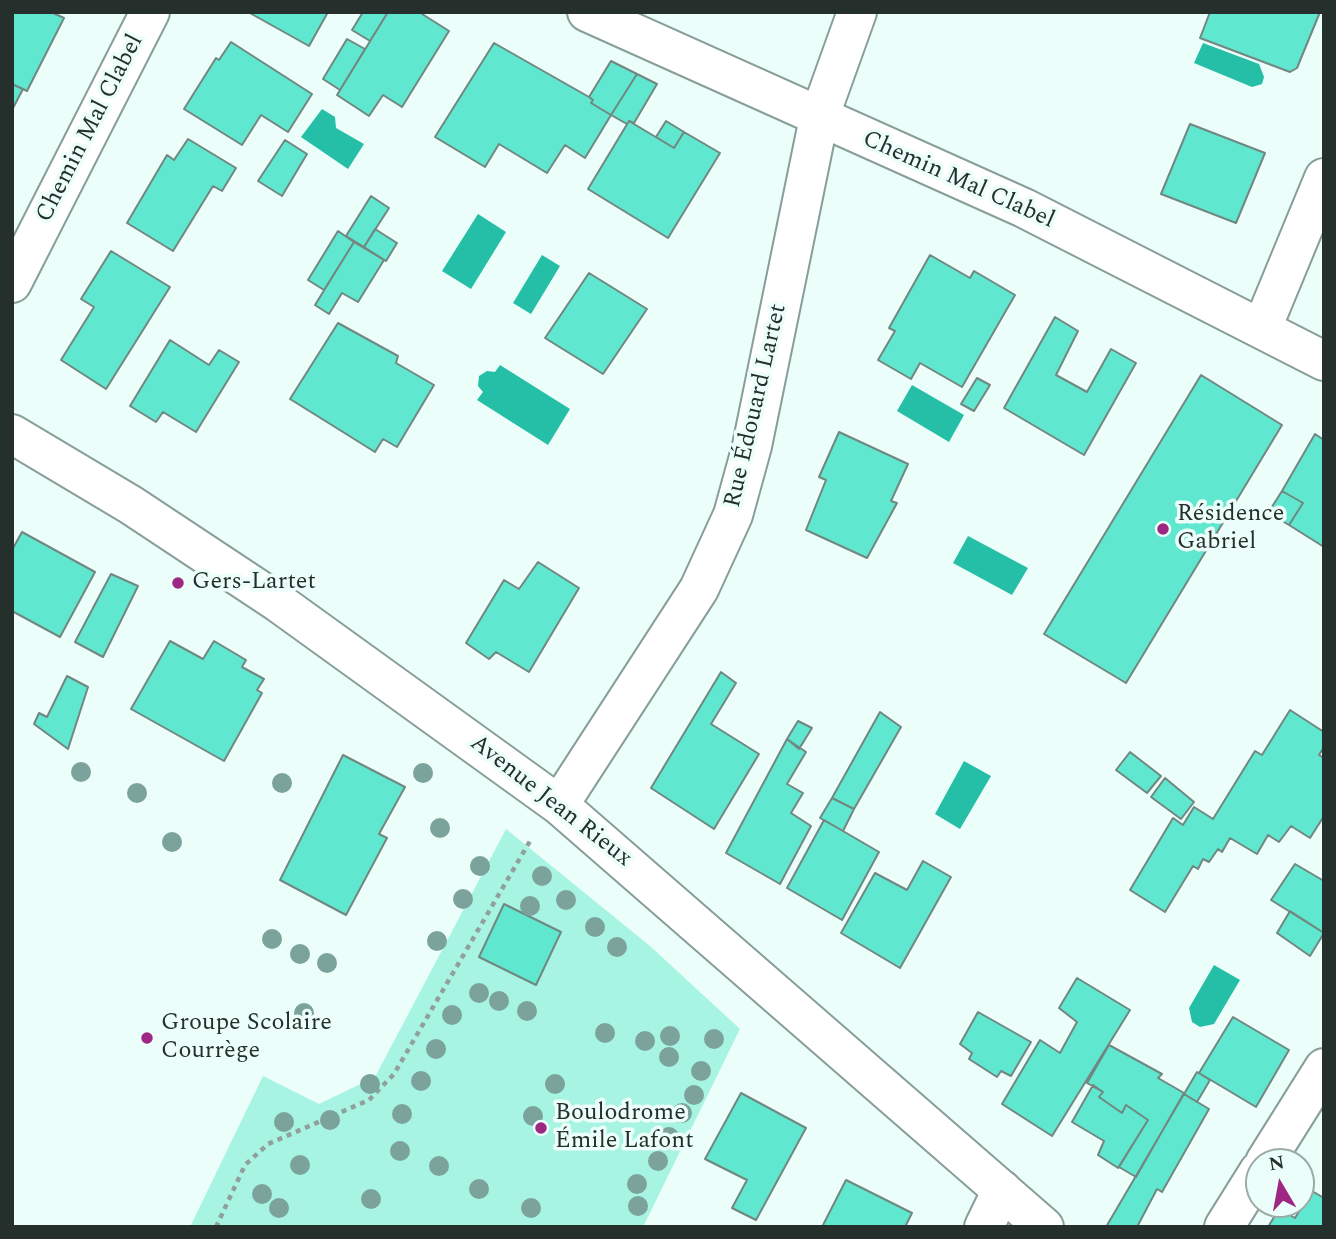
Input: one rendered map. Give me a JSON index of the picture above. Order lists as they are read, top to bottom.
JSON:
{
  "streets": {
    "street": ["Chemin Mal Clabel", "Rue Édouard Lartet", "Avenue Jean Rieux"]
  },
  "crossings": [
    ["Chemin Mal Clabel", "Rue Édouard Lartet"],
    ["Rue Édouard Lartet", "Avenue Jean Rieux"]
  ],
  "places": [
    "Résidence Gabriel",
    "Gers-Lartet",
    "Groupe Scolaire Courrège",
    "Boulodrome Émile Lafont"
  ],
  "north": "top"
}
